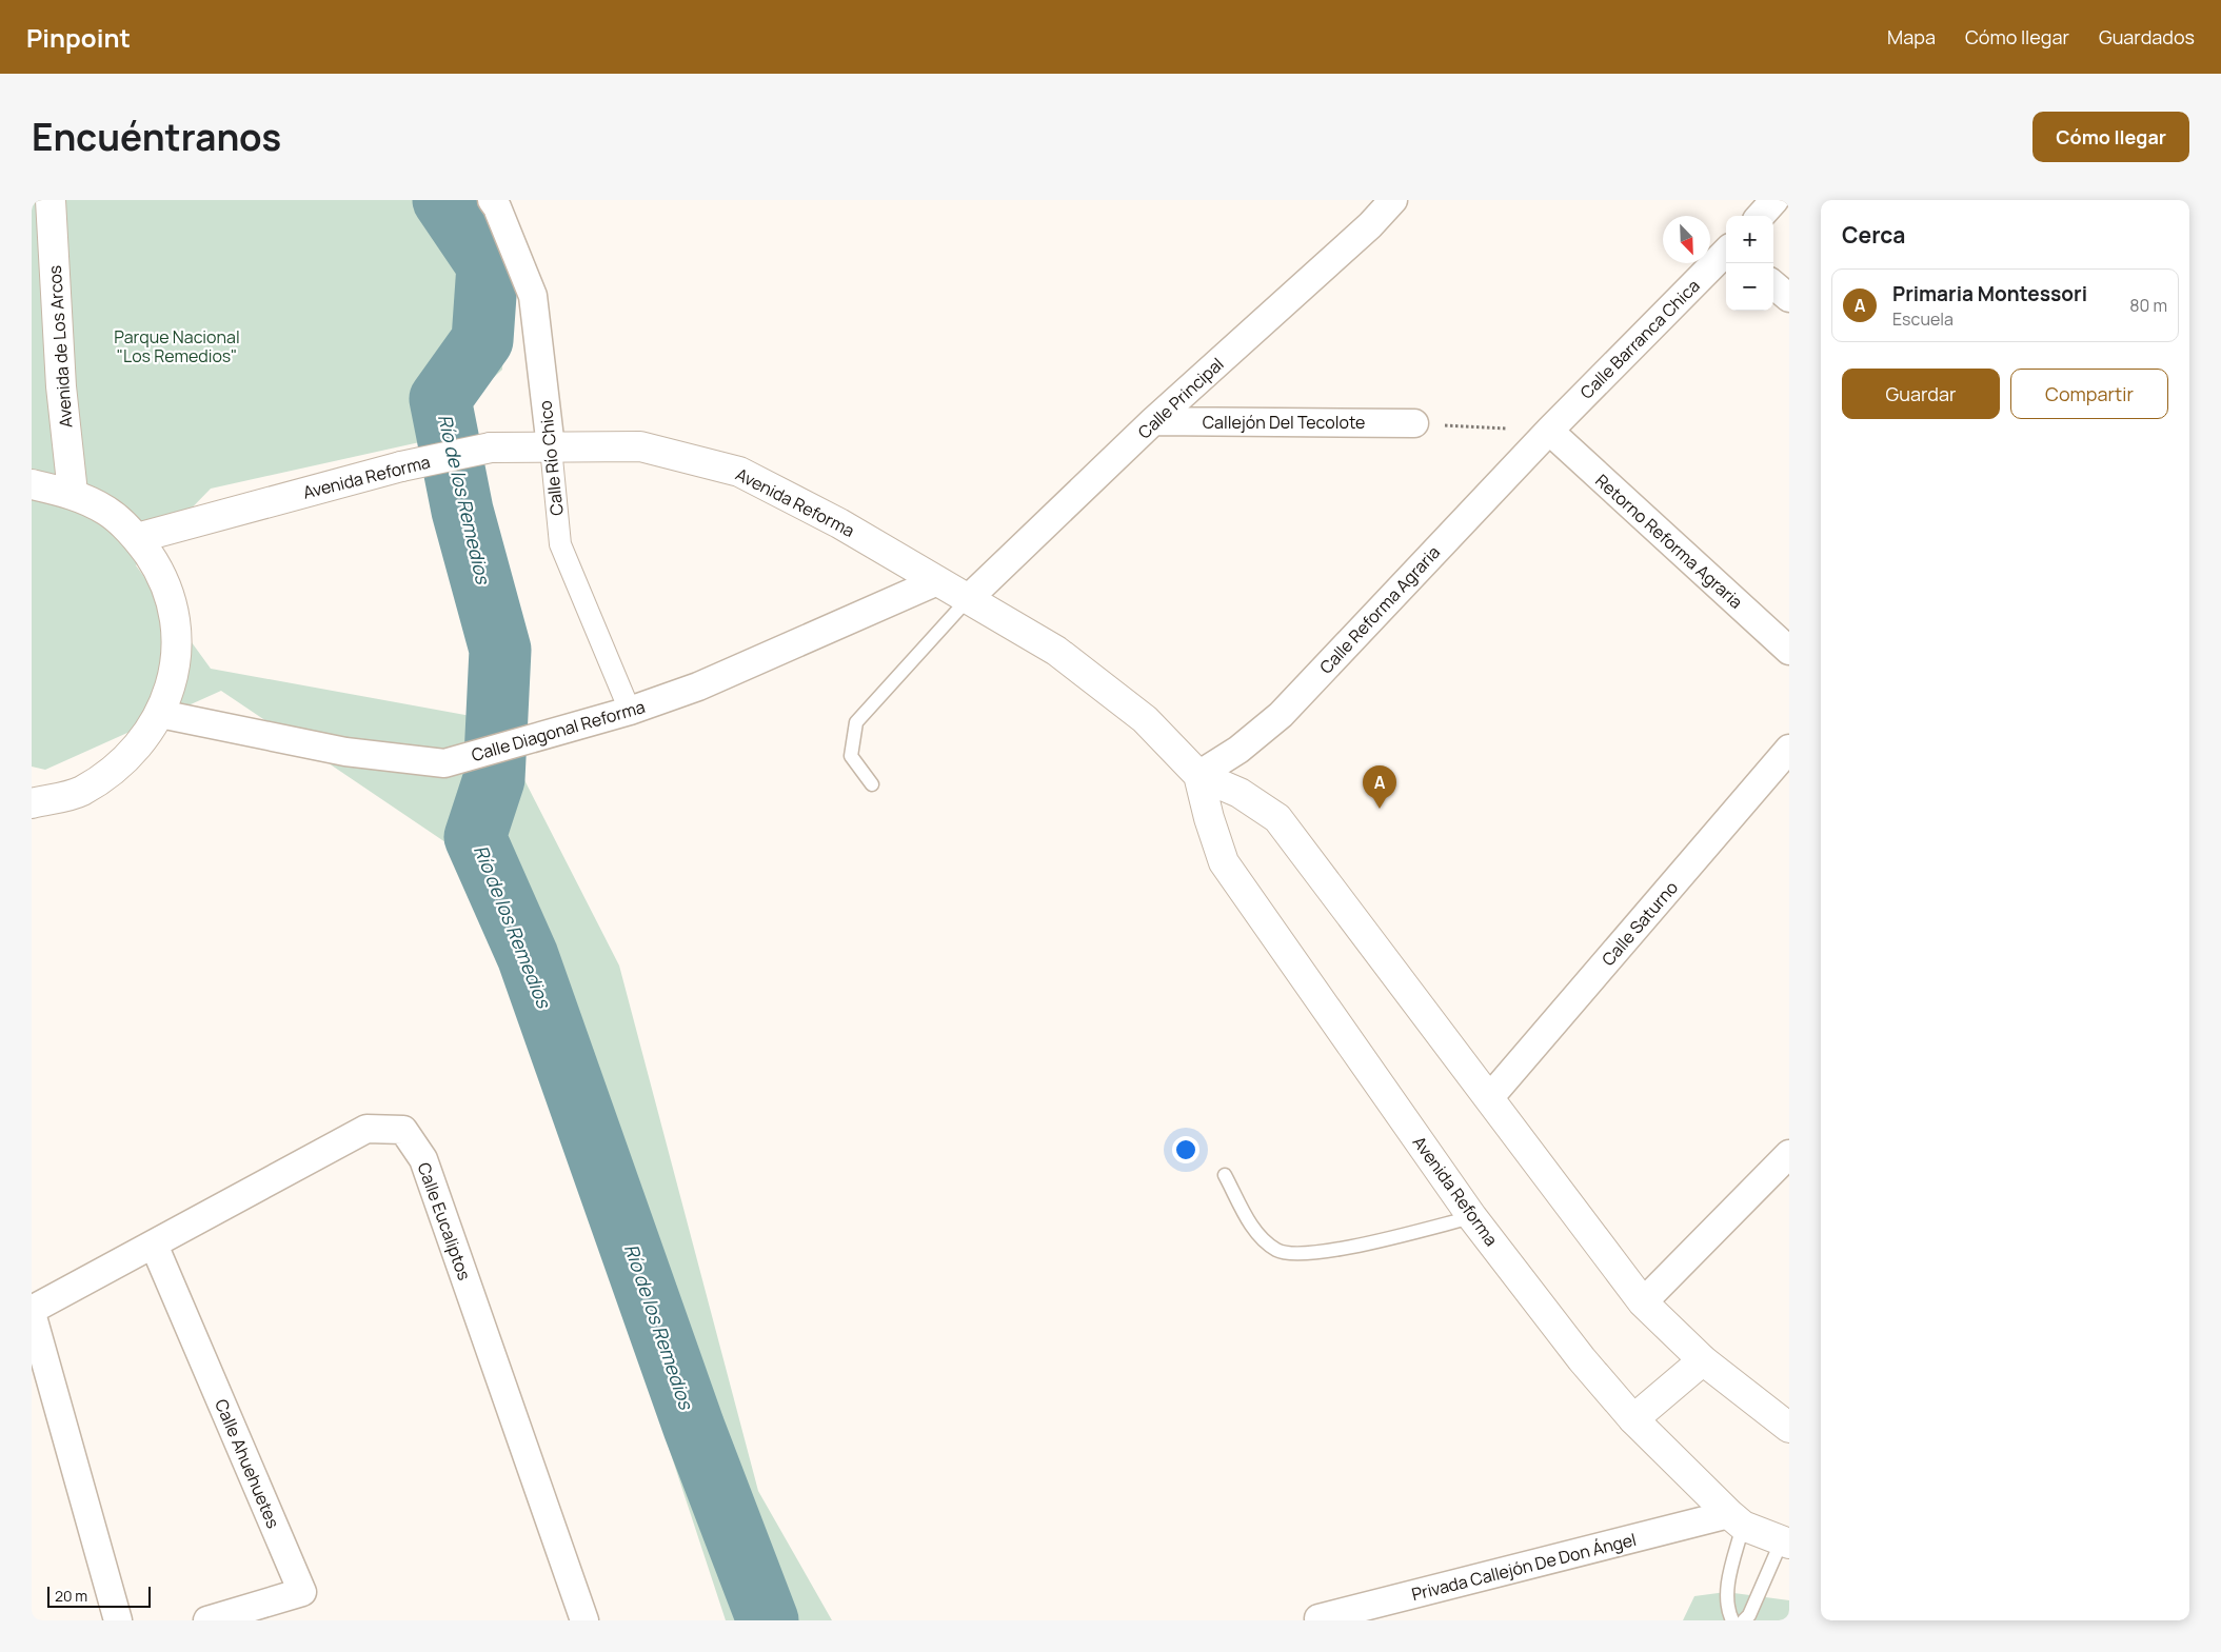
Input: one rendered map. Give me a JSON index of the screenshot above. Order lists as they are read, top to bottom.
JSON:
{
  "streets": {
    "main road": ["Avenida de Los Arcos", "Avenida Reforma"],
    "street": [
      "Calle Barranca Chica",
      "Calle Principal",
      "Callejón Del Tecolote",
      "Calle Río Chico",
      "Retorno Reforma Agraria",
      "Calle Reforma Agraria",
      "Calle Diagonal Reforma",
      "Calle Saturno",
      "Calle Eucaliptos",
      "Calle Ahuehuetes",
      "Privada Callejón De Don Ángel"
    ]
  },
  "crossings": [
    ["Calle Barranca Chica", "Retorno Reforma Agraria"],
    ["Calle Barranca Chica", "Calle Reforma Agraria"],
    ["Calle Principal", "Callejón Del Tecolote"],
    ["Calle Principal", "Avenida Reforma"],
    ["Calle Río Chico", "Avenida Reforma"],
    ["Calle Río Chico", "Calle Diagonal Reforma"],
    ["Avenida Reforma", "Calle Reforma Agraria"],
    ["Avenida Reforma", "Calle Diagonal Reforma"],
    ["Avenida Reforma", "Calle Saturno"],
    ["Avenida Reforma", "Privada Callejón De Don Ángel"],
    ["Retorno Reforma Agraria", "Calle Reforma Agraria"],
    ["Calle Eucaliptos", "Calle Ahuehuetes"]
  ],
  "water": ["Río de los Remedios"],
  "parks": ["Parque Nacional \"Los Remedios\""],
  "scale_bar": "20 m",
  "north": "bottom right",
  "page": {
    "header": "Pinpoint",
    "nav": ["Mapa", "Cómo llegar", "Guardados"],
    "title": "Encuéntranos",
    "buttons": [
      "Cómo llegar",
      ["Guardar", "Compartir"]
    ],
    "heading": "Cerca",
    "map_buttons": ["+", "−"],
    "list": [
      {
        "mark": "A",
        "name": "Primaria Montessori",
        "note": "Escuela",
        "value": "80 m"
      }
    ],
    "pins": "A",
    "scale": "20 m"
  }
}
